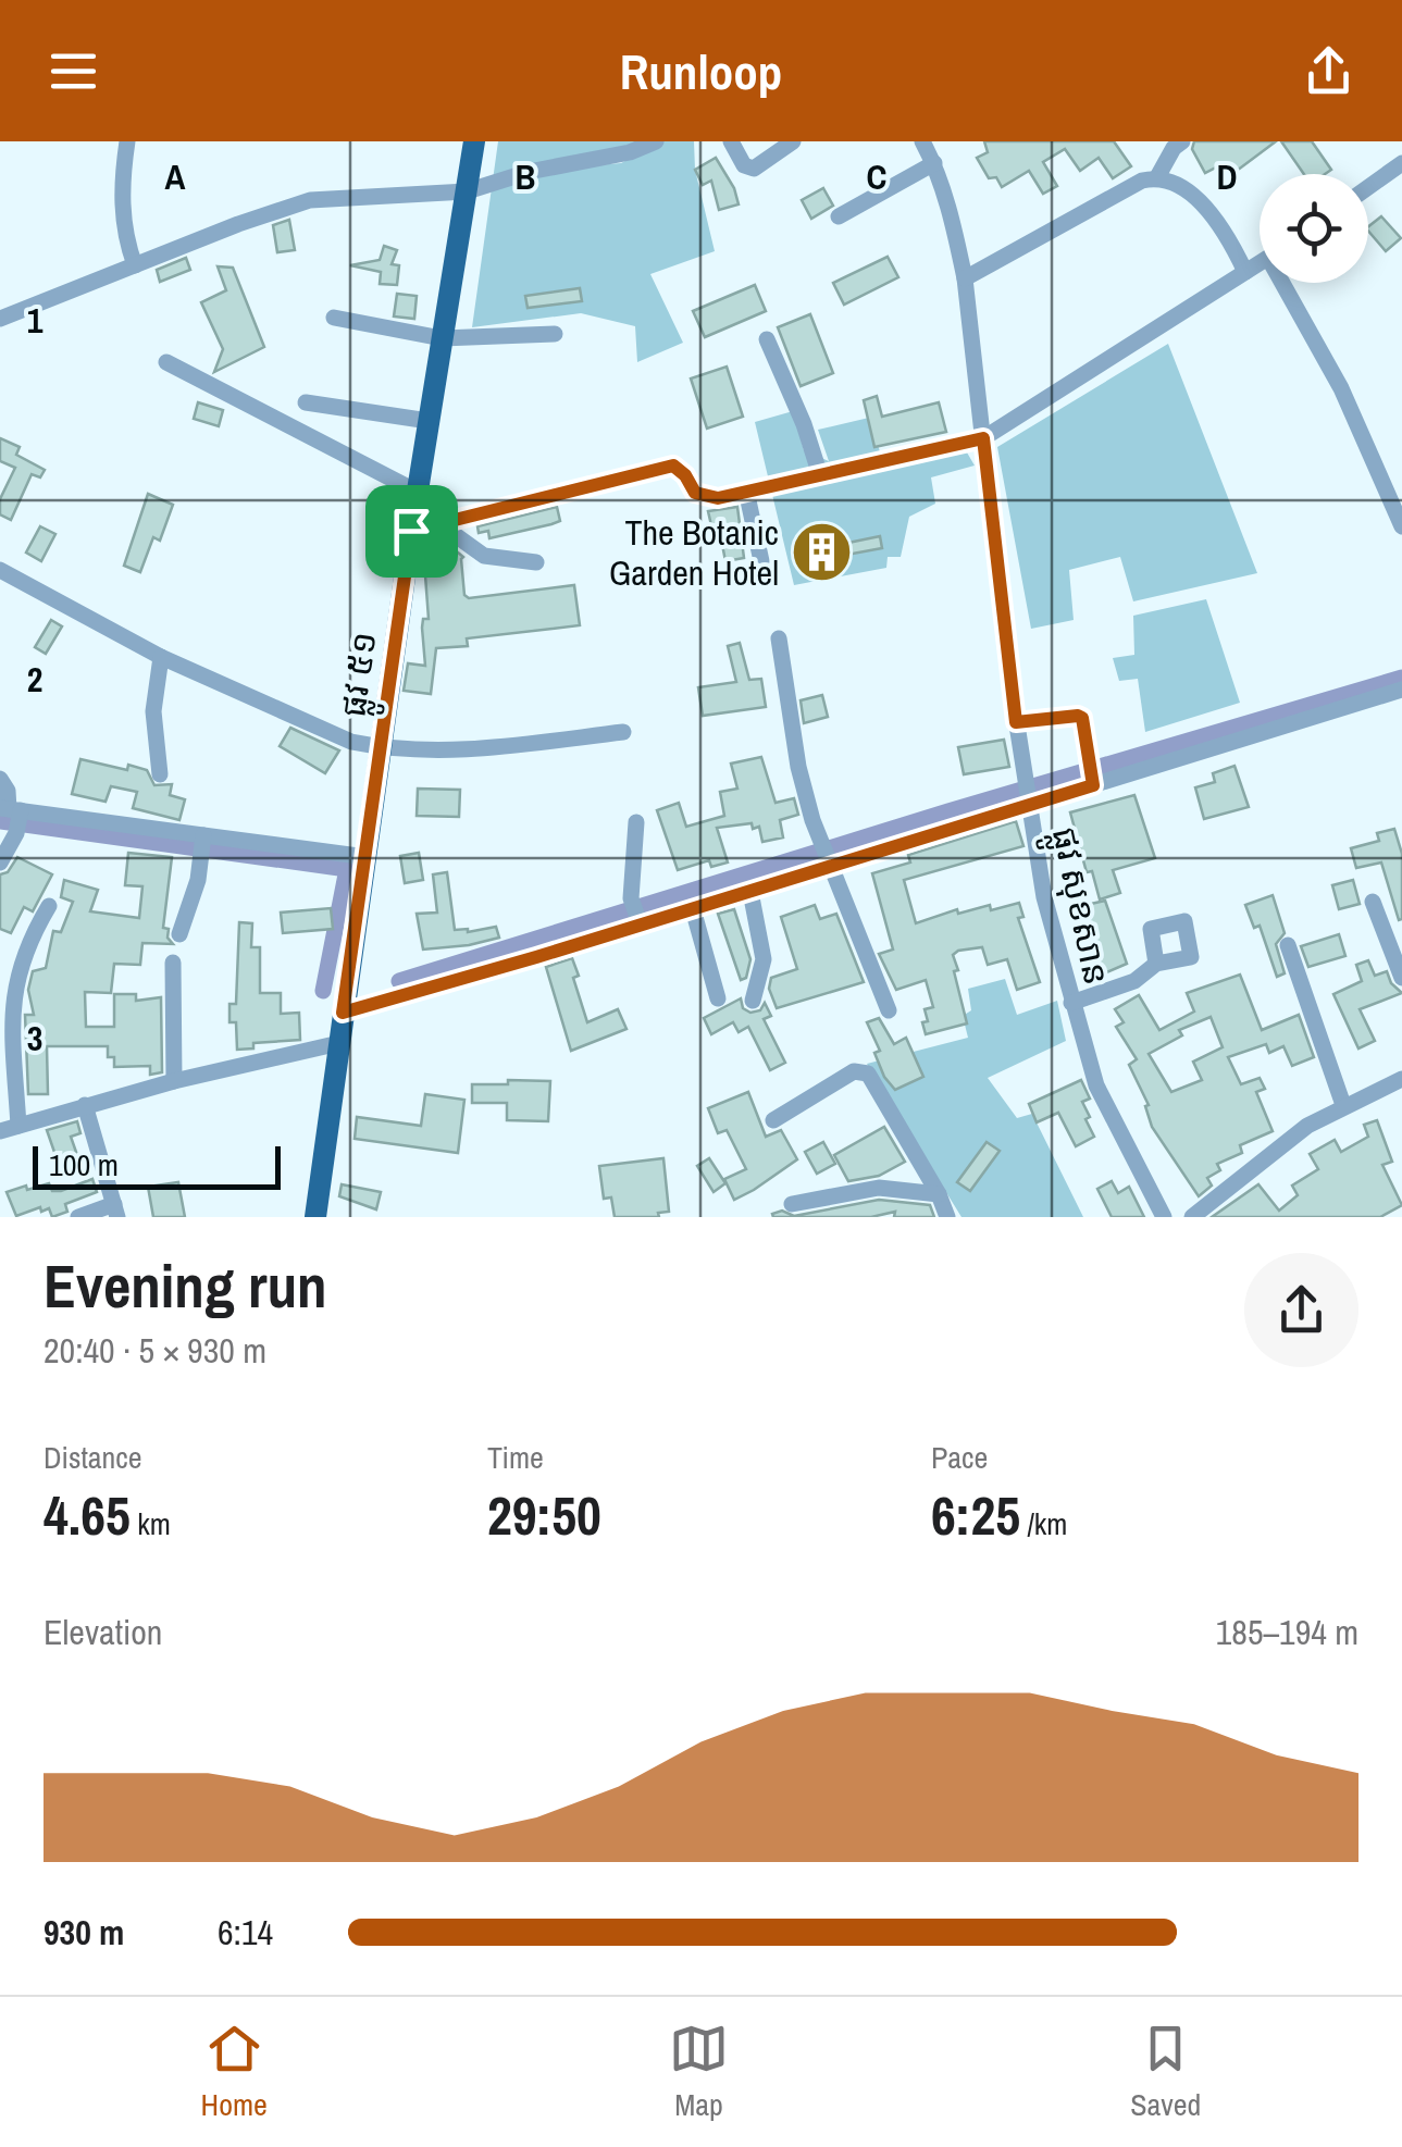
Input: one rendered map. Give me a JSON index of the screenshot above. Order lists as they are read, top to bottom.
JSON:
{
  "streets": {
    "main road": ["ផ្លូវ ៥១"],
    "street": ["ផ្លូវ សុខសាន"]
  },
  "places": {
    "building": ["The Botanic Garden Hotel"]
  },
  "scale_bar": "100 m",
  "page": {
    "header": "Runloop",
    "scale": "100 m",
    "heading": ["Evening run", "20:40 · 5 × 930 m"],
    "stats": [
      ["Distance", "4.65 km"],
      ["Time", "29:50"],
      ["Pace", "6:25 /km"]
    ],
    "chart": ["Elevation", "185–194 m"],
    "list": [
      {
        "name": "930 m",
        "note": "6:14"
      }
    ],
    "tabs": ["Home", "Map", "Saved"]
  },
  "grid": {
    "columns": [
      "A",
      "B",
      "C",
      "D"
    ],
    "rows": ["1", "2", "3"]
  }
}
